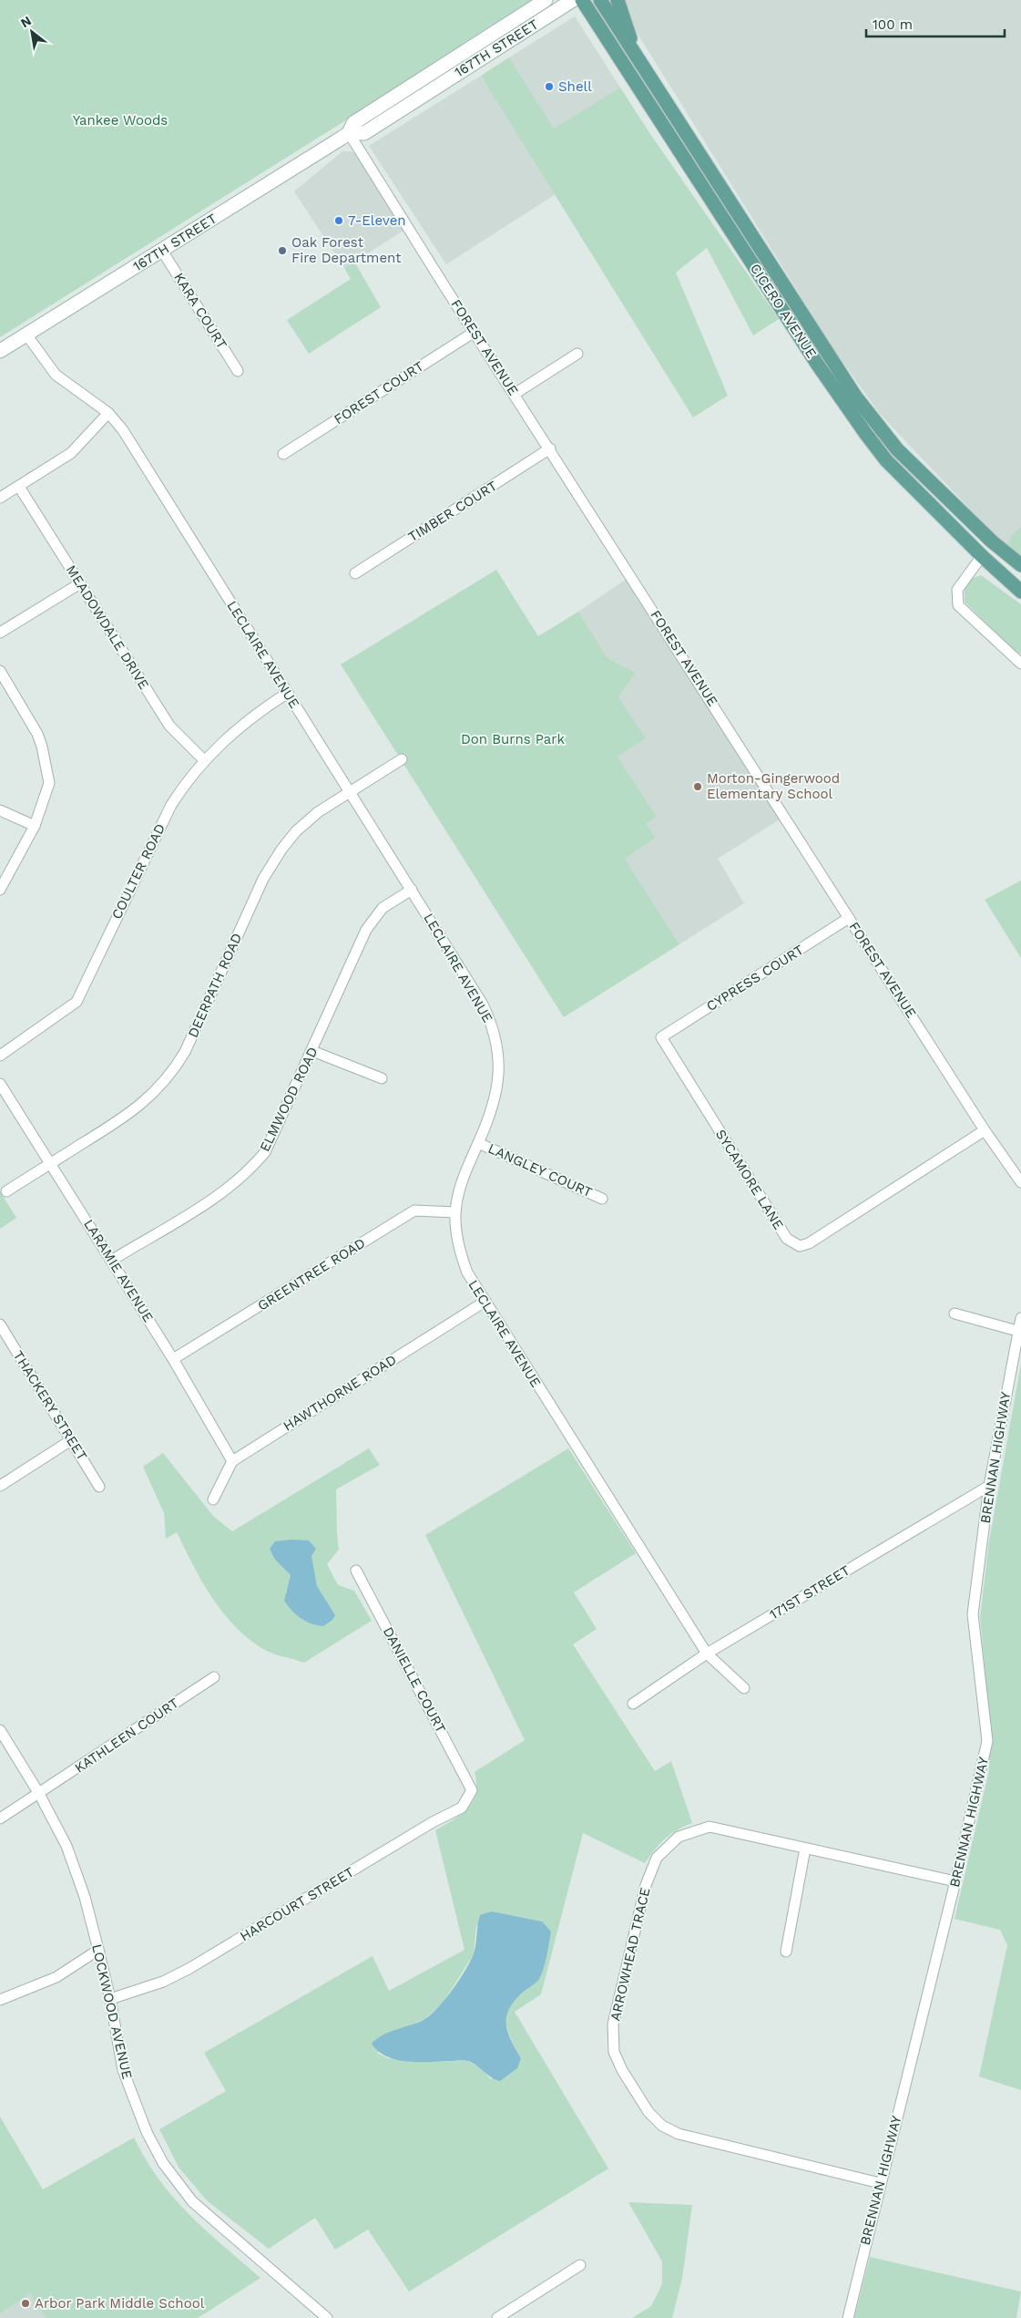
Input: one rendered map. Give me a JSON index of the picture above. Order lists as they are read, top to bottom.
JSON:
{
  "streets": {
    "main road": ["167TH STREET", "CICERO AVENUE"],
    "street": [
      "KARA COURT",
      "FOREST AVENUE",
      "FOREST COURT",
      "TIMBER COURT",
      "MEADOWDALE DRIVE",
      "LECLAIRE AVENUE",
      "COULTER ROAD",
      "CYPRESS COURT",
      "DEERPATH ROAD",
      "ELMWOOD ROAD",
      "LANGLEY COURT",
      "SYCAMORE LANE",
      "LARAMIE AVENUE",
      "GREENTREE ROAD",
      "HAWTHORNE ROAD",
      "THACKERY STREET",
      "BRENNAN HIGHWAY",
      "171ST STREET",
      "DANIELLE COURT",
      "KATHLEEN COURT",
      "HARCOURT STREET",
      "ARROWHEAD TRACE",
      "LOCKWOOD AVENUE"
    ]
  },
  "crossings": [
    ["167TH STREET", "KARA COURT"],
    ["167TH STREET", "FOREST AVENUE"],
    ["167TH STREET", "LECLAIRE AVENUE"],
    ["FOREST AVENUE", "FOREST COURT"],
    ["FOREST AVENUE", "TIMBER COURT"],
    ["FOREST AVENUE", "CYPRESS COURT"],
    ["FOREST AVENUE", "SYCAMORE LANE"],
    ["MEADOWDALE DRIVE", "COULTER ROAD"],
    ["LECLAIRE AVENUE", "COULTER ROAD"],
    ["LECLAIRE AVENUE", "DEERPATH ROAD"],
    ["LECLAIRE AVENUE", "ELMWOOD ROAD"],
    ["LECLAIRE AVENUE", "LANGLEY COURT"],
    ["LECLAIRE AVENUE", "GREENTREE ROAD"],
    ["LECLAIRE AVENUE", "HAWTHORNE ROAD"],
    ["LECLAIRE AVENUE", "171ST STREET"],
    ["CYPRESS COURT", "SYCAMORE LANE"],
    ["DEERPATH ROAD", "LARAMIE AVENUE"],
    ["ELMWOOD ROAD", "LARAMIE AVENUE"],
    ["LARAMIE AVENUE", "GREENTREE ROAD"],
    ["LARAMIE AVENUE", "HAWTHORNE ROAD"],
    ["BRENNAN HIGHWAY", "171ST STREET"],
    ["BRENNAN HIGHWAY", "ARROWHEAD TRACE"],
    ["DANIELLE COURT", "HARCOURT STREET"],
    ["KATHLEEN COURT", "LOCKWOOD AVENUE"],
    ["HARCOURT STREET", "LOCKWOOD AVENUE"]
  ],
  "parks": ["Yankee Woods", "Don Burns Park"],
  "places": [
    "Shell",
    "7-Eleven",
    "Oak Forest Fire Department",
    "Morton-Gingerwood Elementary School",
    "Arbor Park Middle School"
  ],
  "scale_bar": "100 m",
  "north": "top left"
}
